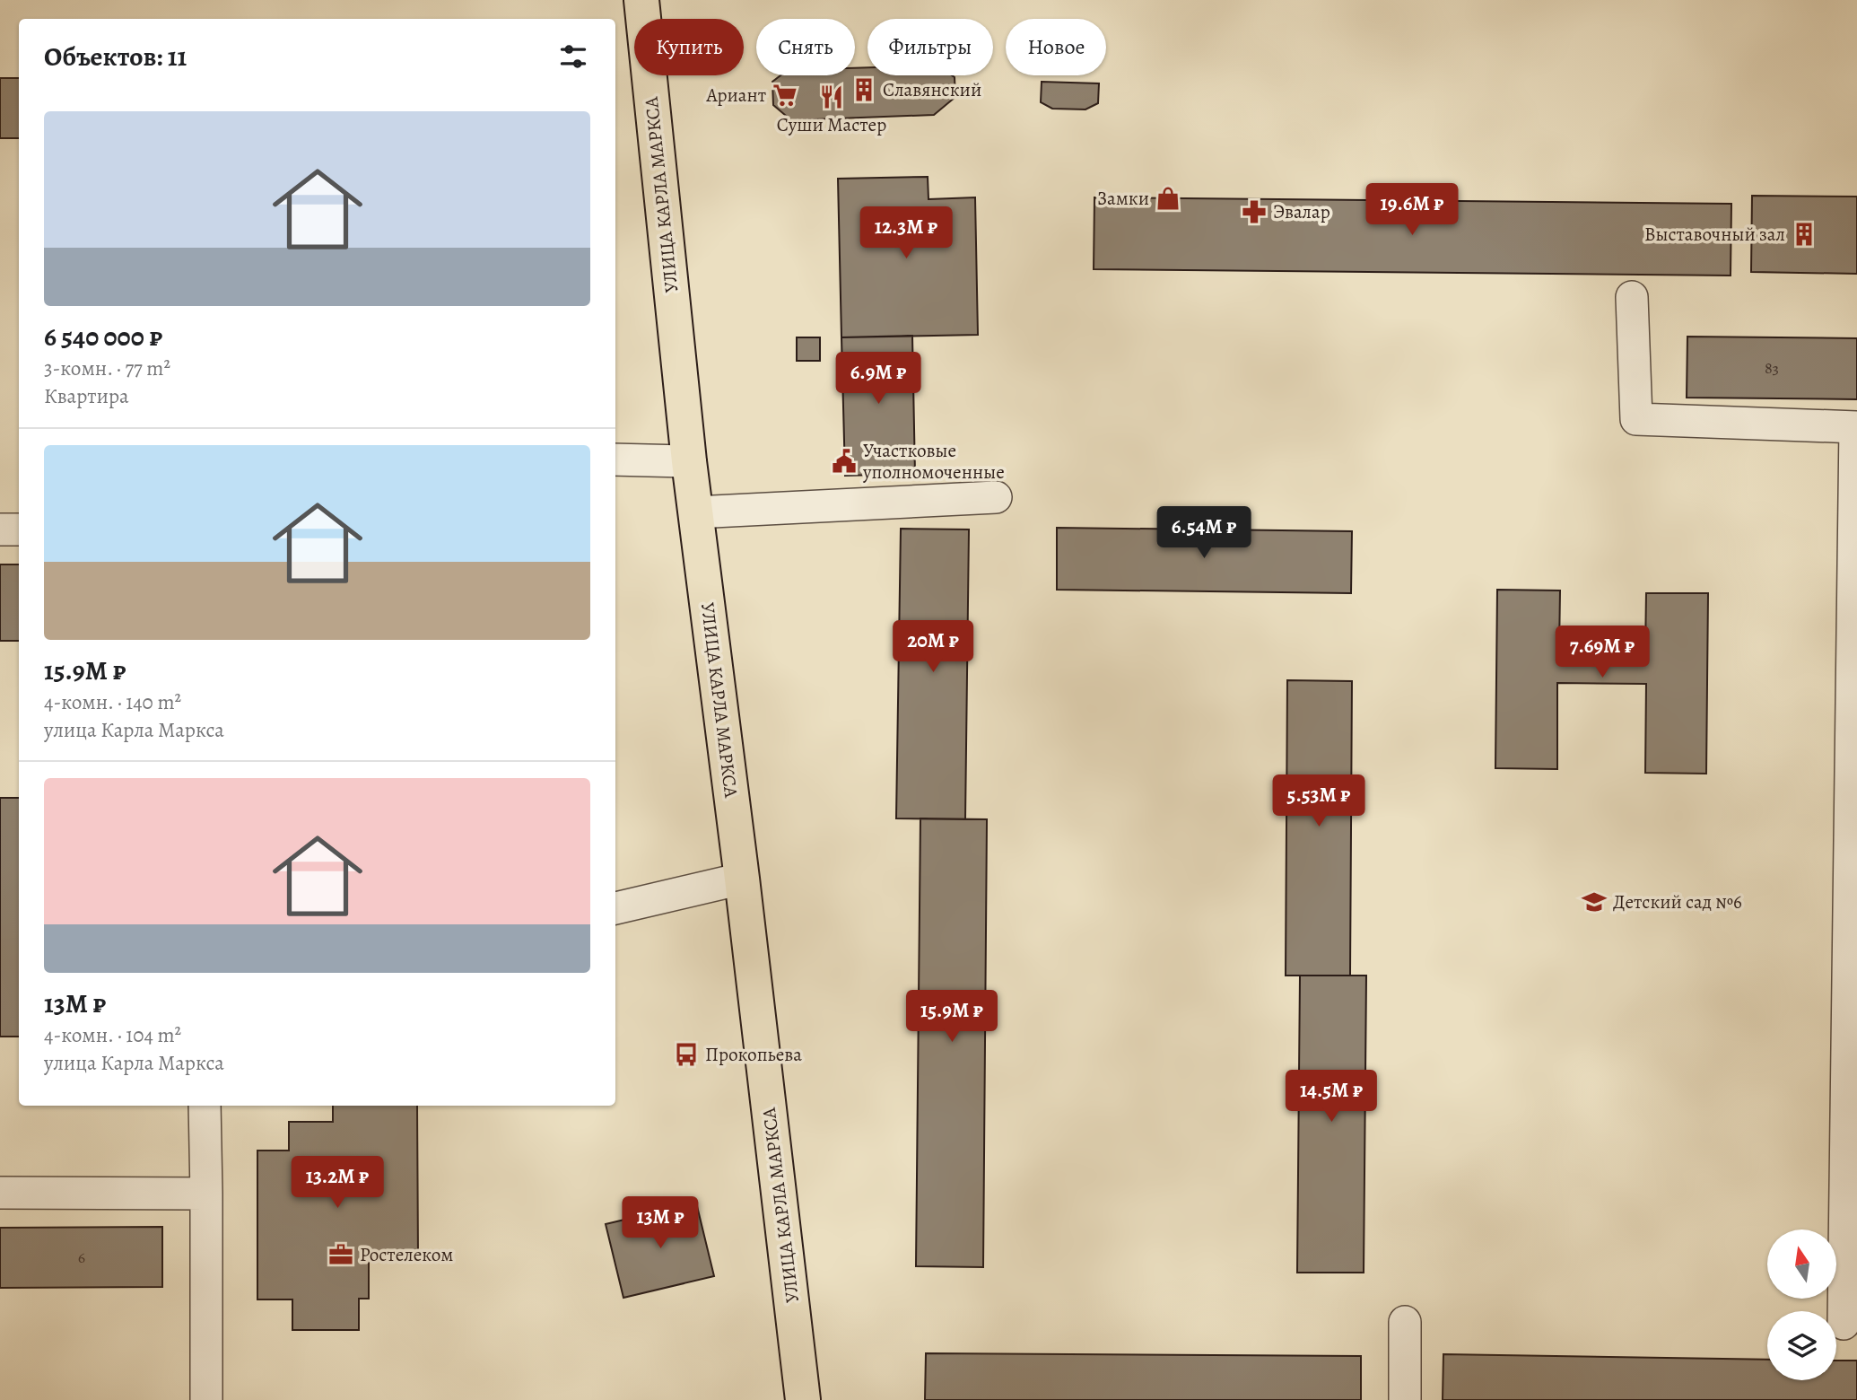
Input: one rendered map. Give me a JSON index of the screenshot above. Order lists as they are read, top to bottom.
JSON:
{
  "streets": {
    "main road": ["УЛИЦА КАРЛА МАРКСА"]
  },
  "places": {
    "building": ["Славянский", "Выставочный зал"],
    "supermarket": ["Ариант"],
    "restaurant": ["Суши Мастер"],
    "shop": ["Замки"],
    "pharmacy": ["Эвалар"],
    "public building": ["Участковые уполномоченные"],
    "school or university": ["Детский сад №6"],
    "bus stop": ["Прокопьева"],
    "office": ["Ростелеком"]
  },
  "house_numbers": ["83", "6"],
  "north": "top",
  "page": {
    "chip": [
      "Купить",
      "Снять",
      "Фильтры",
      "Новое"
    ],
    "heading": "Объектов: 11",
    "list": [
      {
        "name": "6 540 000 ₽",
        "note": "3-комн. · 77 m² · Квартира"
      },
      {
        "name": "15.9M ₽",
        "note": "4-комн. · 140 m² · улица Карла Маркса"
      },
      {
        "name": "13M ₽",
        "note": "4-комн. · 104 m² · улица Карла Маркса"
      }
    ],
    "price": [
      "19.6M ₽",
      "12.3M ₽",
      "6.9M ₽",
      "6.54M ₽",
      "20M ₽",
      "7.69M ₽",
      "5.53M ₽",
      "15.9M ₽",
      "14.5M ₽",
      "13.2M ₽",
      "13M ₽"
    ]
  }
}
